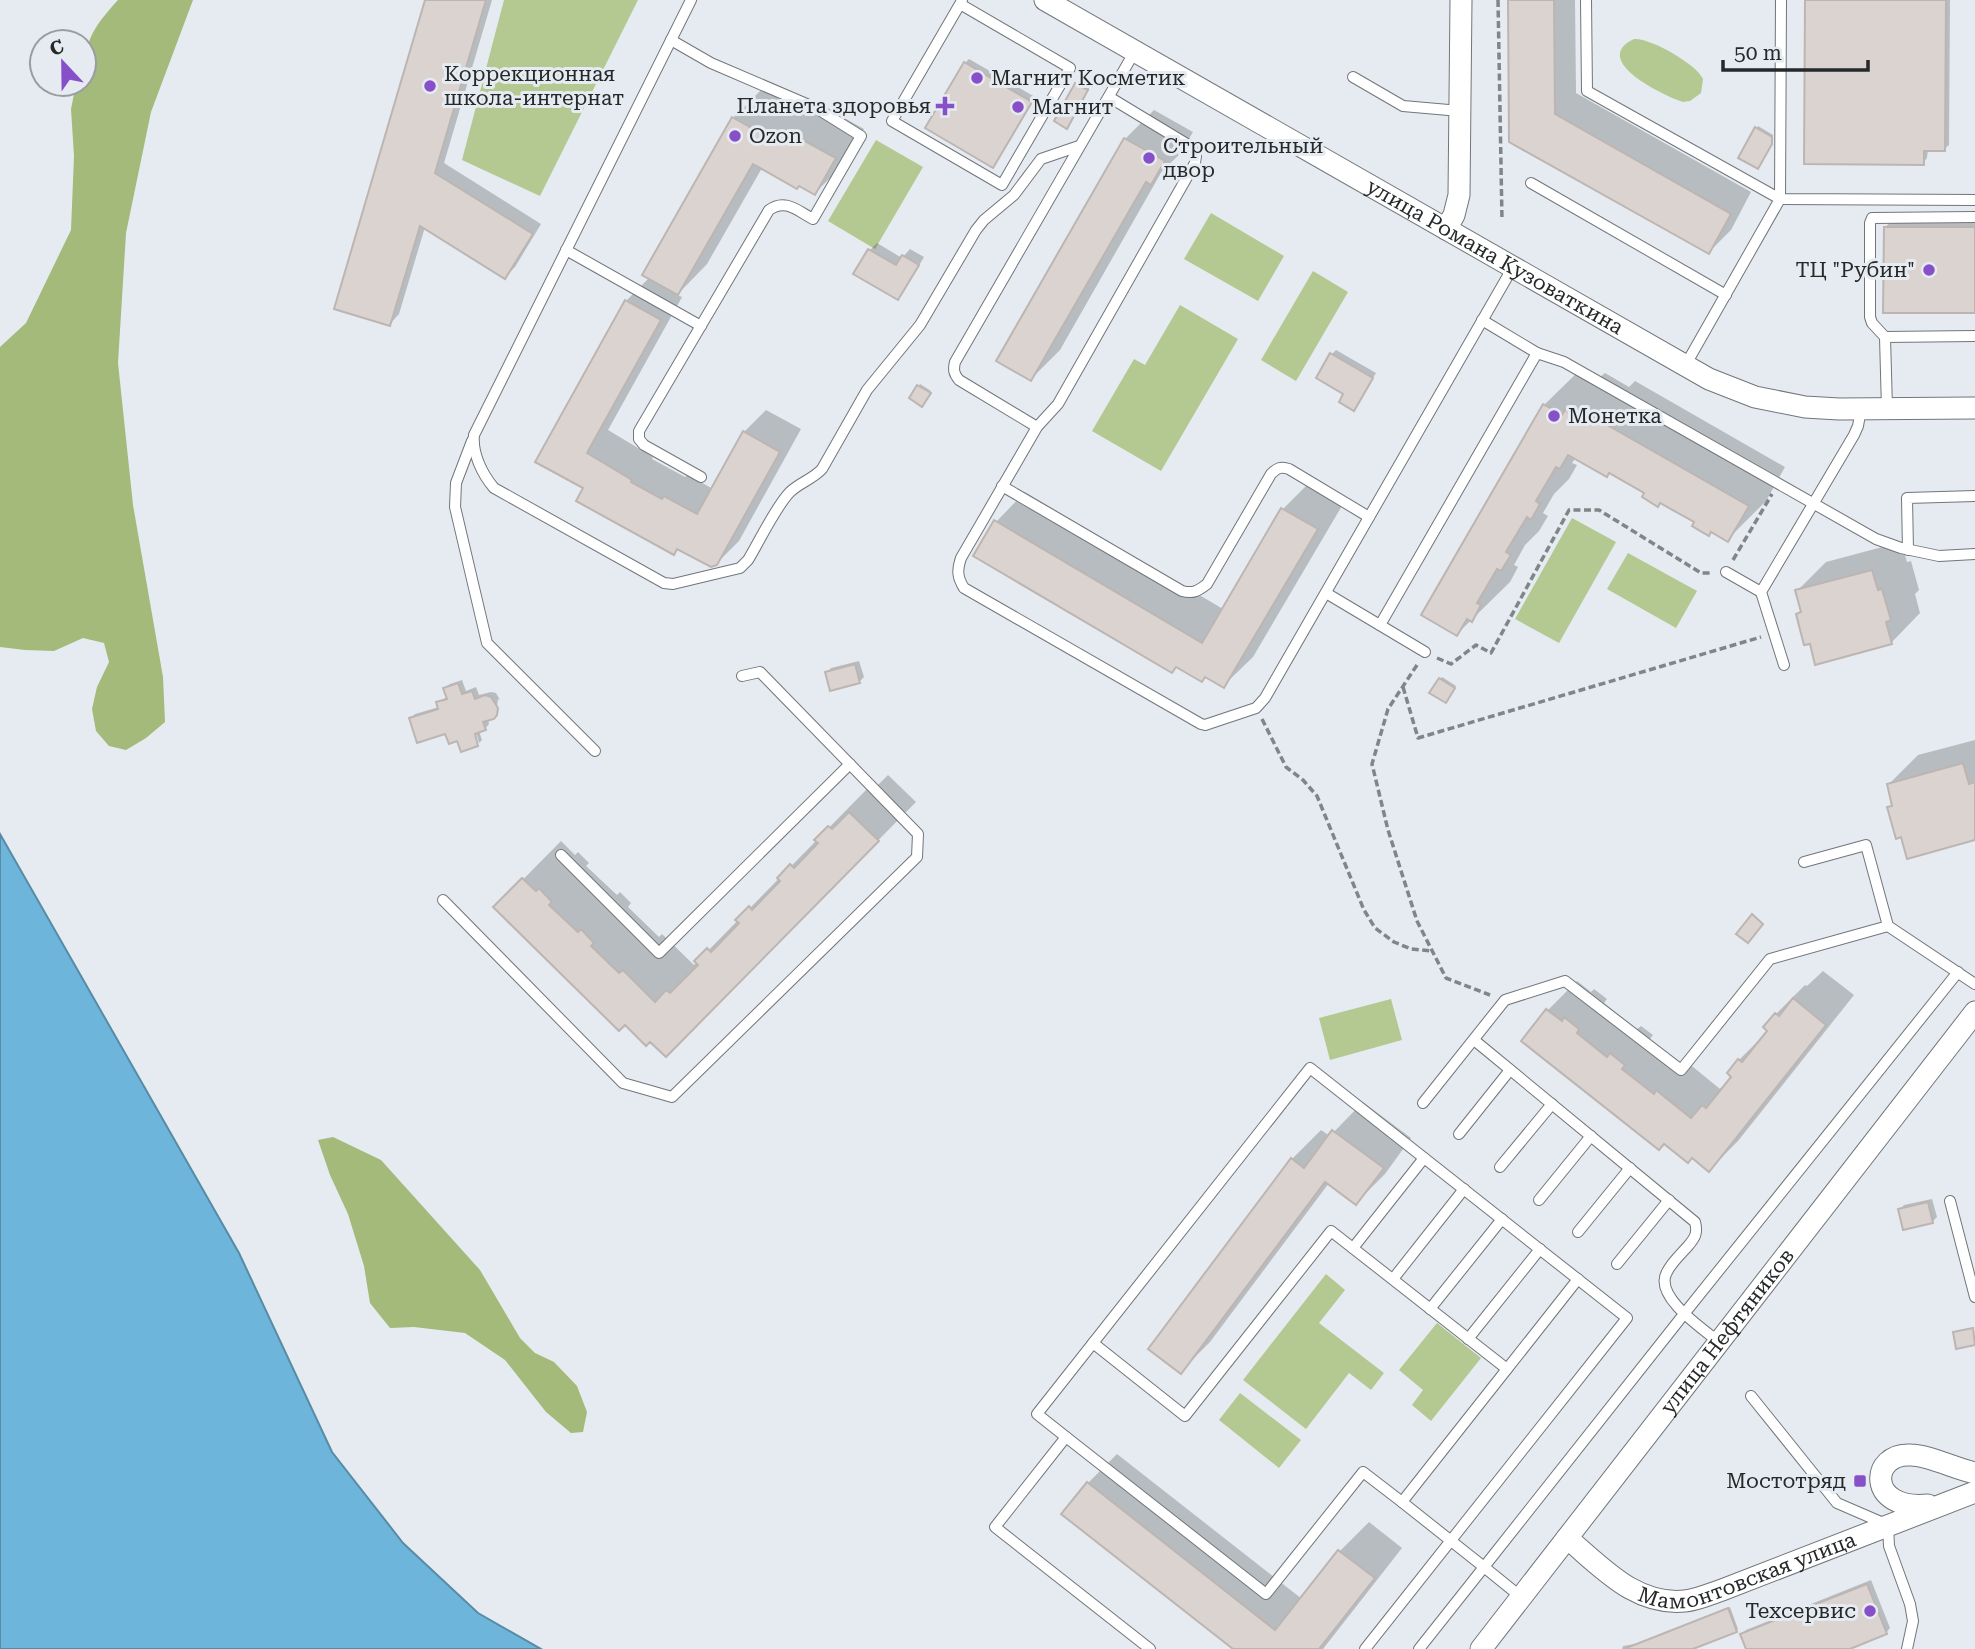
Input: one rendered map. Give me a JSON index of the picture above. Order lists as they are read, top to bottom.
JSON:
{
  "streets": {
    "street": ["улица Романа Кузоваткина", "улица Нефтяников", "Мамонтовская улица"]
  },
  "crossings": [
    ["улица Нефтяников", "Мамонтовская улица"]
  ],
  "places": {
    "other": [
      "Магнит Косметик",
      "Коррекционная школа-интернат",
      "Магнит",
      "Ozon",
      "Строительный двор",
      "ТЦ \"Рубин\"",
      "Монетка",
      "Техсервис"
    ],
    "health": ["Планета здоровья"],
    "transit": ["Мостотряд"]
  },
  "scale_bar": "50 m",
  "north": "top"
}
